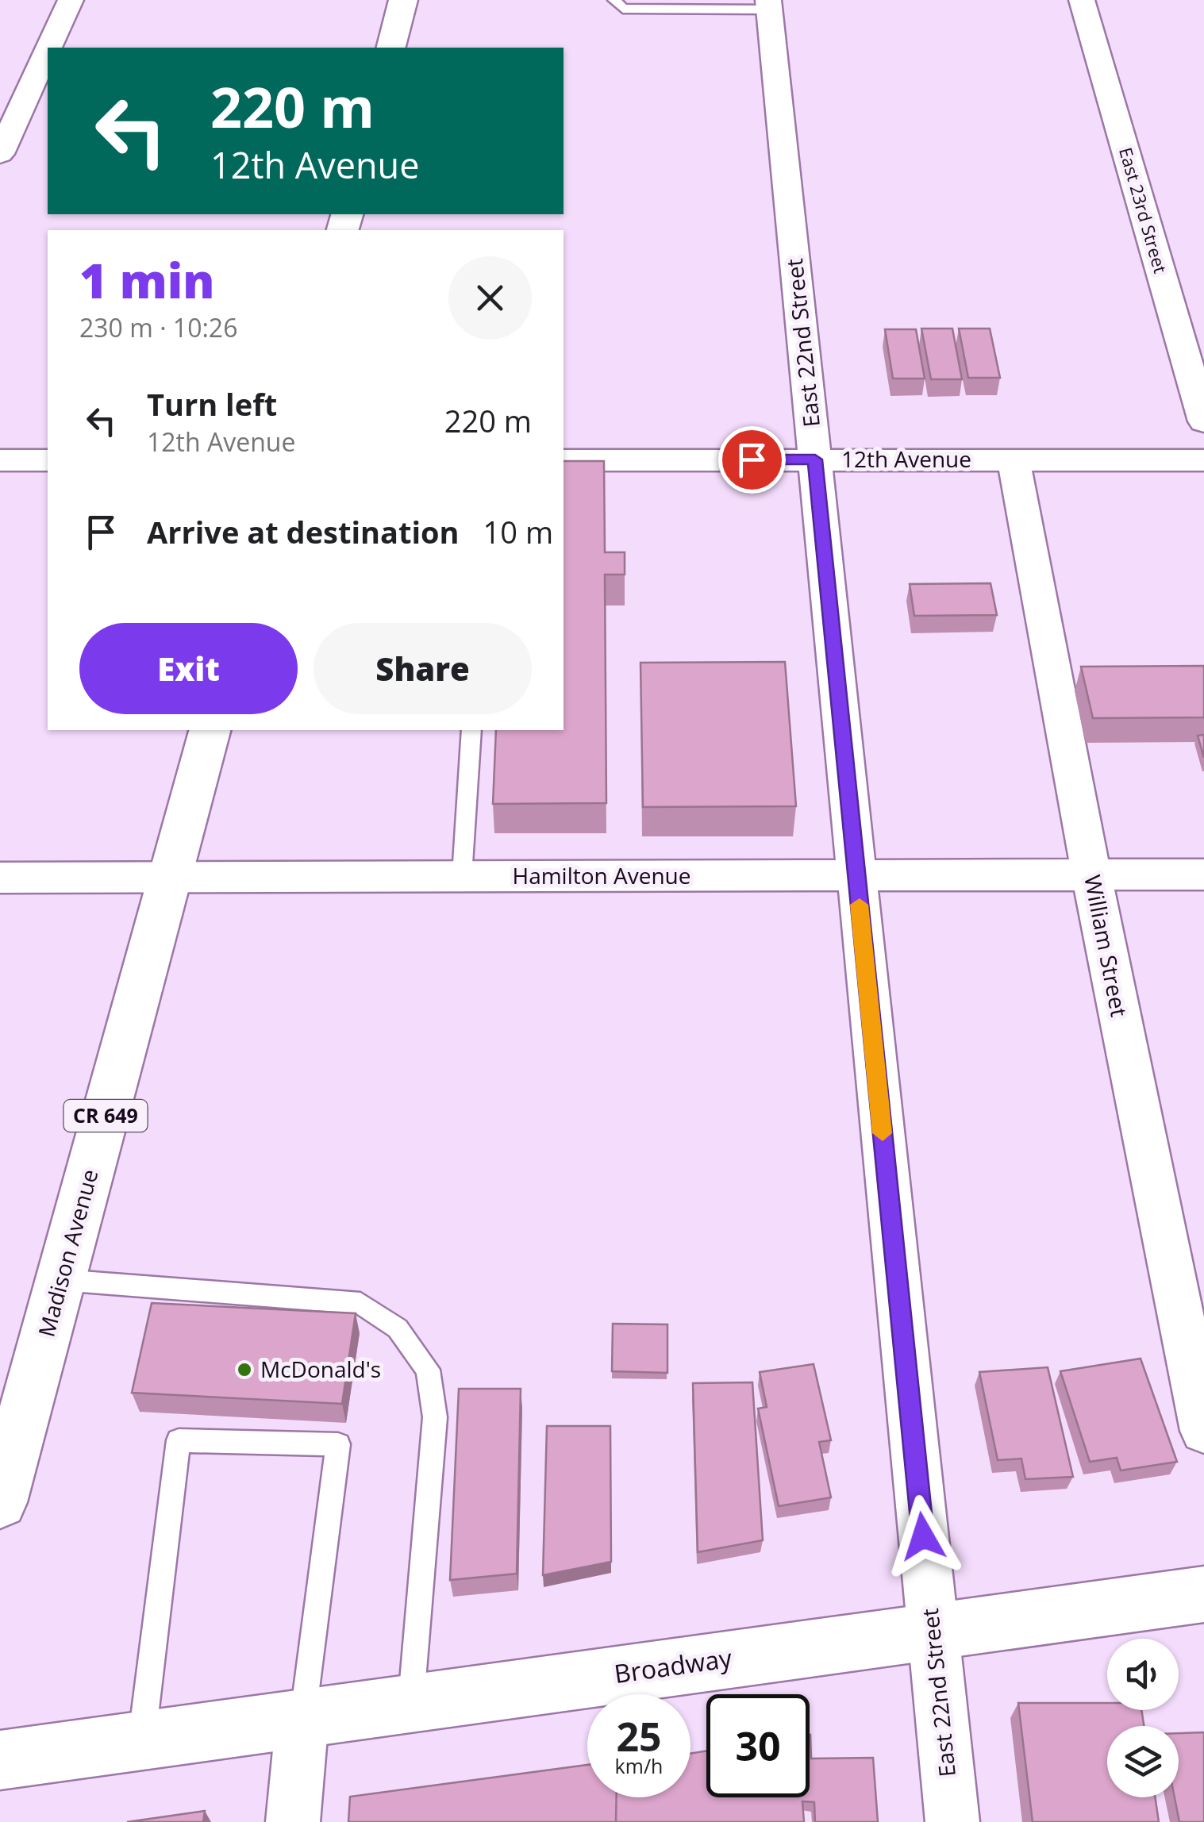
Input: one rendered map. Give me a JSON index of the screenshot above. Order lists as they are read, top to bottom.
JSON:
{
  "streets": {
    "main road": ["CR 649", "Madison Avenue", "Broadway"],
    "street": [
      "East 23rd Street",
      "East 22nd Street",
      "12th Avenue",
      "Hamilton Avenue",
      "William Street"
    ]
  },
  "crossings": [
    ["East 22nd Street", "12th Avenue"],
    ["East 22nd Street", "Hamilton Avenue"],
    ["East 22nd Street", "Broadway"],
    ["12th Avenue", "William Street"],
    ["Hamilton Avenue", "William Street"],
    ["Hamilton Avenue", "Madison Avenue"]
  ],
  "places": ["McDonald's"],
  "page": {
    "turn": ["220 m", "12th Avenue"],
    "heading": ["1 min", "230 m · 10:26"],
    "list": [
      {
        "name": "Turn left",
        "note": "12th Avenue",
        "value": "220 m"
      },
      {
        "name": "Arrive at destination",
        "value": "10 m"
      }
    ],
    "buttons": ["Exit", "Share"],
    "speed": "25 km/h",
    "limit": "30"
  }
}
